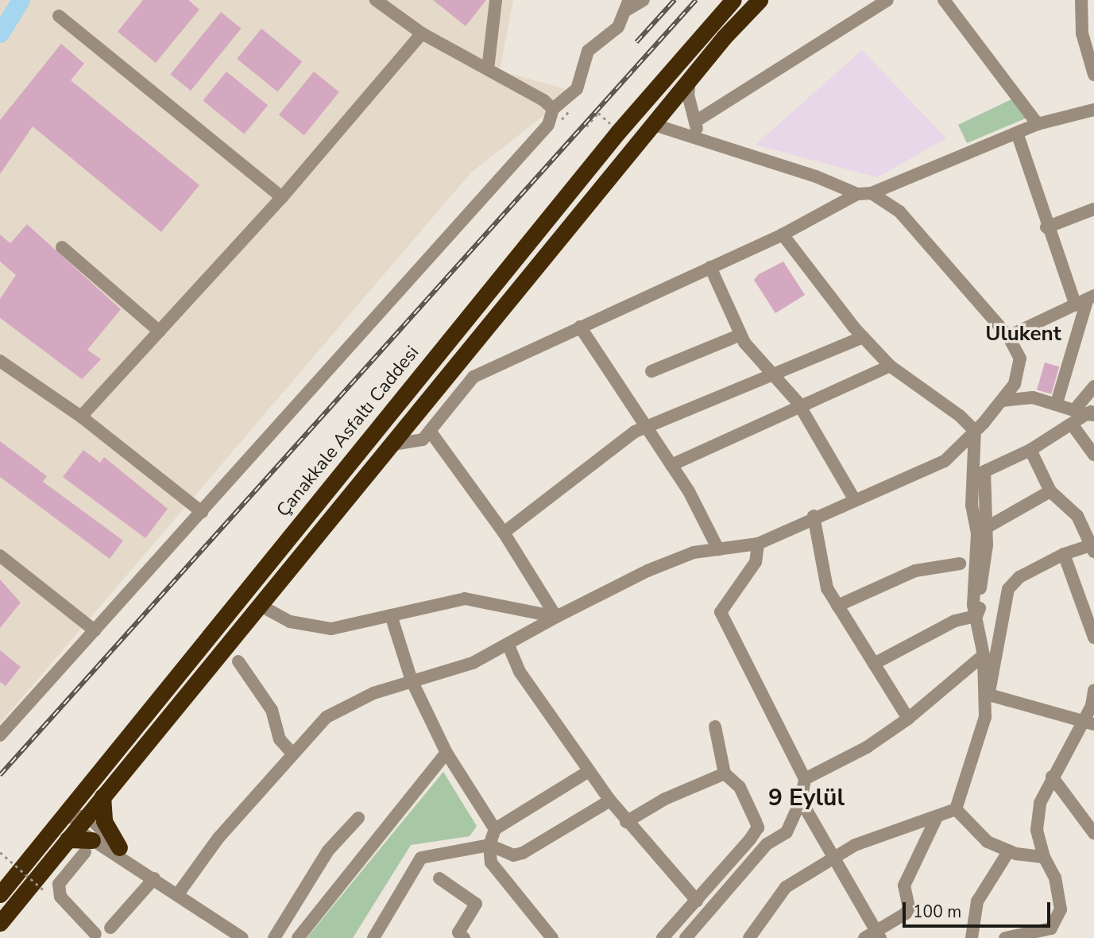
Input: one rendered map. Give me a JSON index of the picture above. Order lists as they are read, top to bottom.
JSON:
{
  "streets": {
    "highway": ["Çanakkale Asfaltı Caddesi"]
  },
  "districts": ["Ulukent", "9 Eylül"],
  "scale_bar": "100 m"
}
